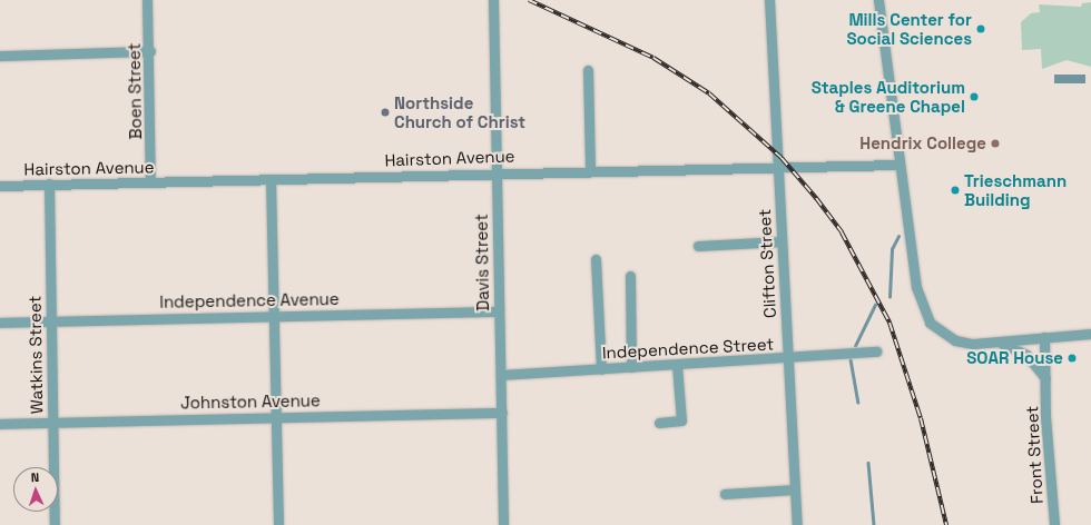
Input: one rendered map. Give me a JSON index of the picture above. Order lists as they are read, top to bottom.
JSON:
{
  "streets": {
    "street": [
      "Boen Street",
      "Hairston Avenue",
      "Davis Street",
      "Clifton Street",
      "Independence Avenue",
      "Independence Street",
      "Watkins Street",
      "Johnston Avenue",
      "Front Street"
    ]
  },
  "crossings": [
    ["Boen Street", "Hairston Avenue"],
    ["Hairston Avenue", "Davis Street"],
    ["Hairston Avenue", "Clifton Street"],
    ["Hairston Avenue", "Watkins Street"],
    ["Davis Street", "Independence Avenue"],
    ["Davis Street", "Independence Street"],
    ["Davis Street", "Johnston Avenue"],
    ["Clifton Street", "Independence Street"],
    ["Independence Avenue", "Watkins Street"],
    ["Watkins Street", "Johnston Avenue"]
  ],
  "places": [
    "Mills Center for Social Sciences",
    "Staples Auditorium & Greene Chapel",
    "Northside Church of Christ",
    "Hendrix College",
    "Trieschmann Building",
    "SOAR House"
  ],
  "north": "top"
}
